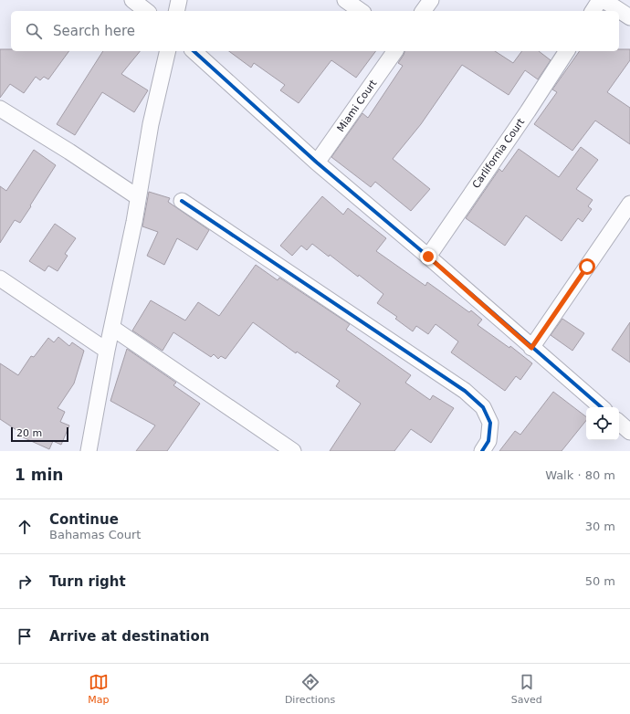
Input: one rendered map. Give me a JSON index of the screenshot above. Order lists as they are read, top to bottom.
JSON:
{
  "streets": {
    "street": ["Miami Court", "Carlifornia Court"]
  },
  "scale_bar": "20 m",
  "page": {
    "search": "Search here",
    "scale": "20 m",
    "heading": ["1 min", "Walk · 80 m"],
    "list": [
      ["Continue", "Bahamas Court", "30 m"],
      ["Turn right", "50 m"],
      "Arrive at destination"
    ],
    "nav": ["Map", "Directions", "Saved"]
  }
}
